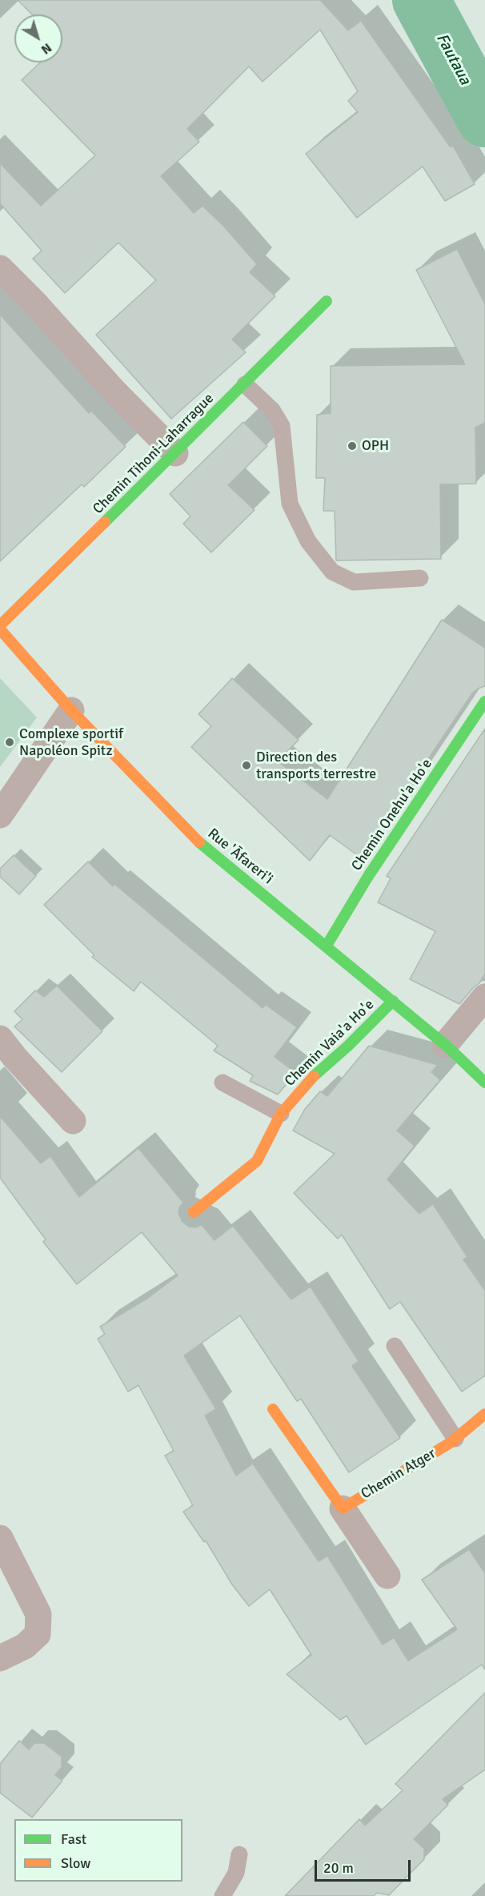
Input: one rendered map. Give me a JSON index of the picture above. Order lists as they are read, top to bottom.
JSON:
{
  "streets": {
    "street": [
      "Chemin Tihoni-Laharrague",
      "Chemin Onehu'a Ho'e",
      "Rue 'Āfareri'i",
      "Chemin Vaia'a Ho'e",
      "Chemin Atger"
    ]
  },
  "crossings": [
    ["Chemin Tihoni-Laharrague", "Rue 'Āfareri'i"],
    ["Chemin Onehu'a Ho'e", "Rue 'Āfareri'i"],
    ["Rue 'Āfareri'i", "Chemin Vaia'a Ho'e"]
  ],
  "water": ["Fautaua"],
  "places": ["OPH", "Complexe sportif Napoléon Spitz", "Direction des transports terrestre"],
  "legend": ["Fast", "Slow"],
  "scale_bar": "20 m",
  "north": "bottom right"
}
